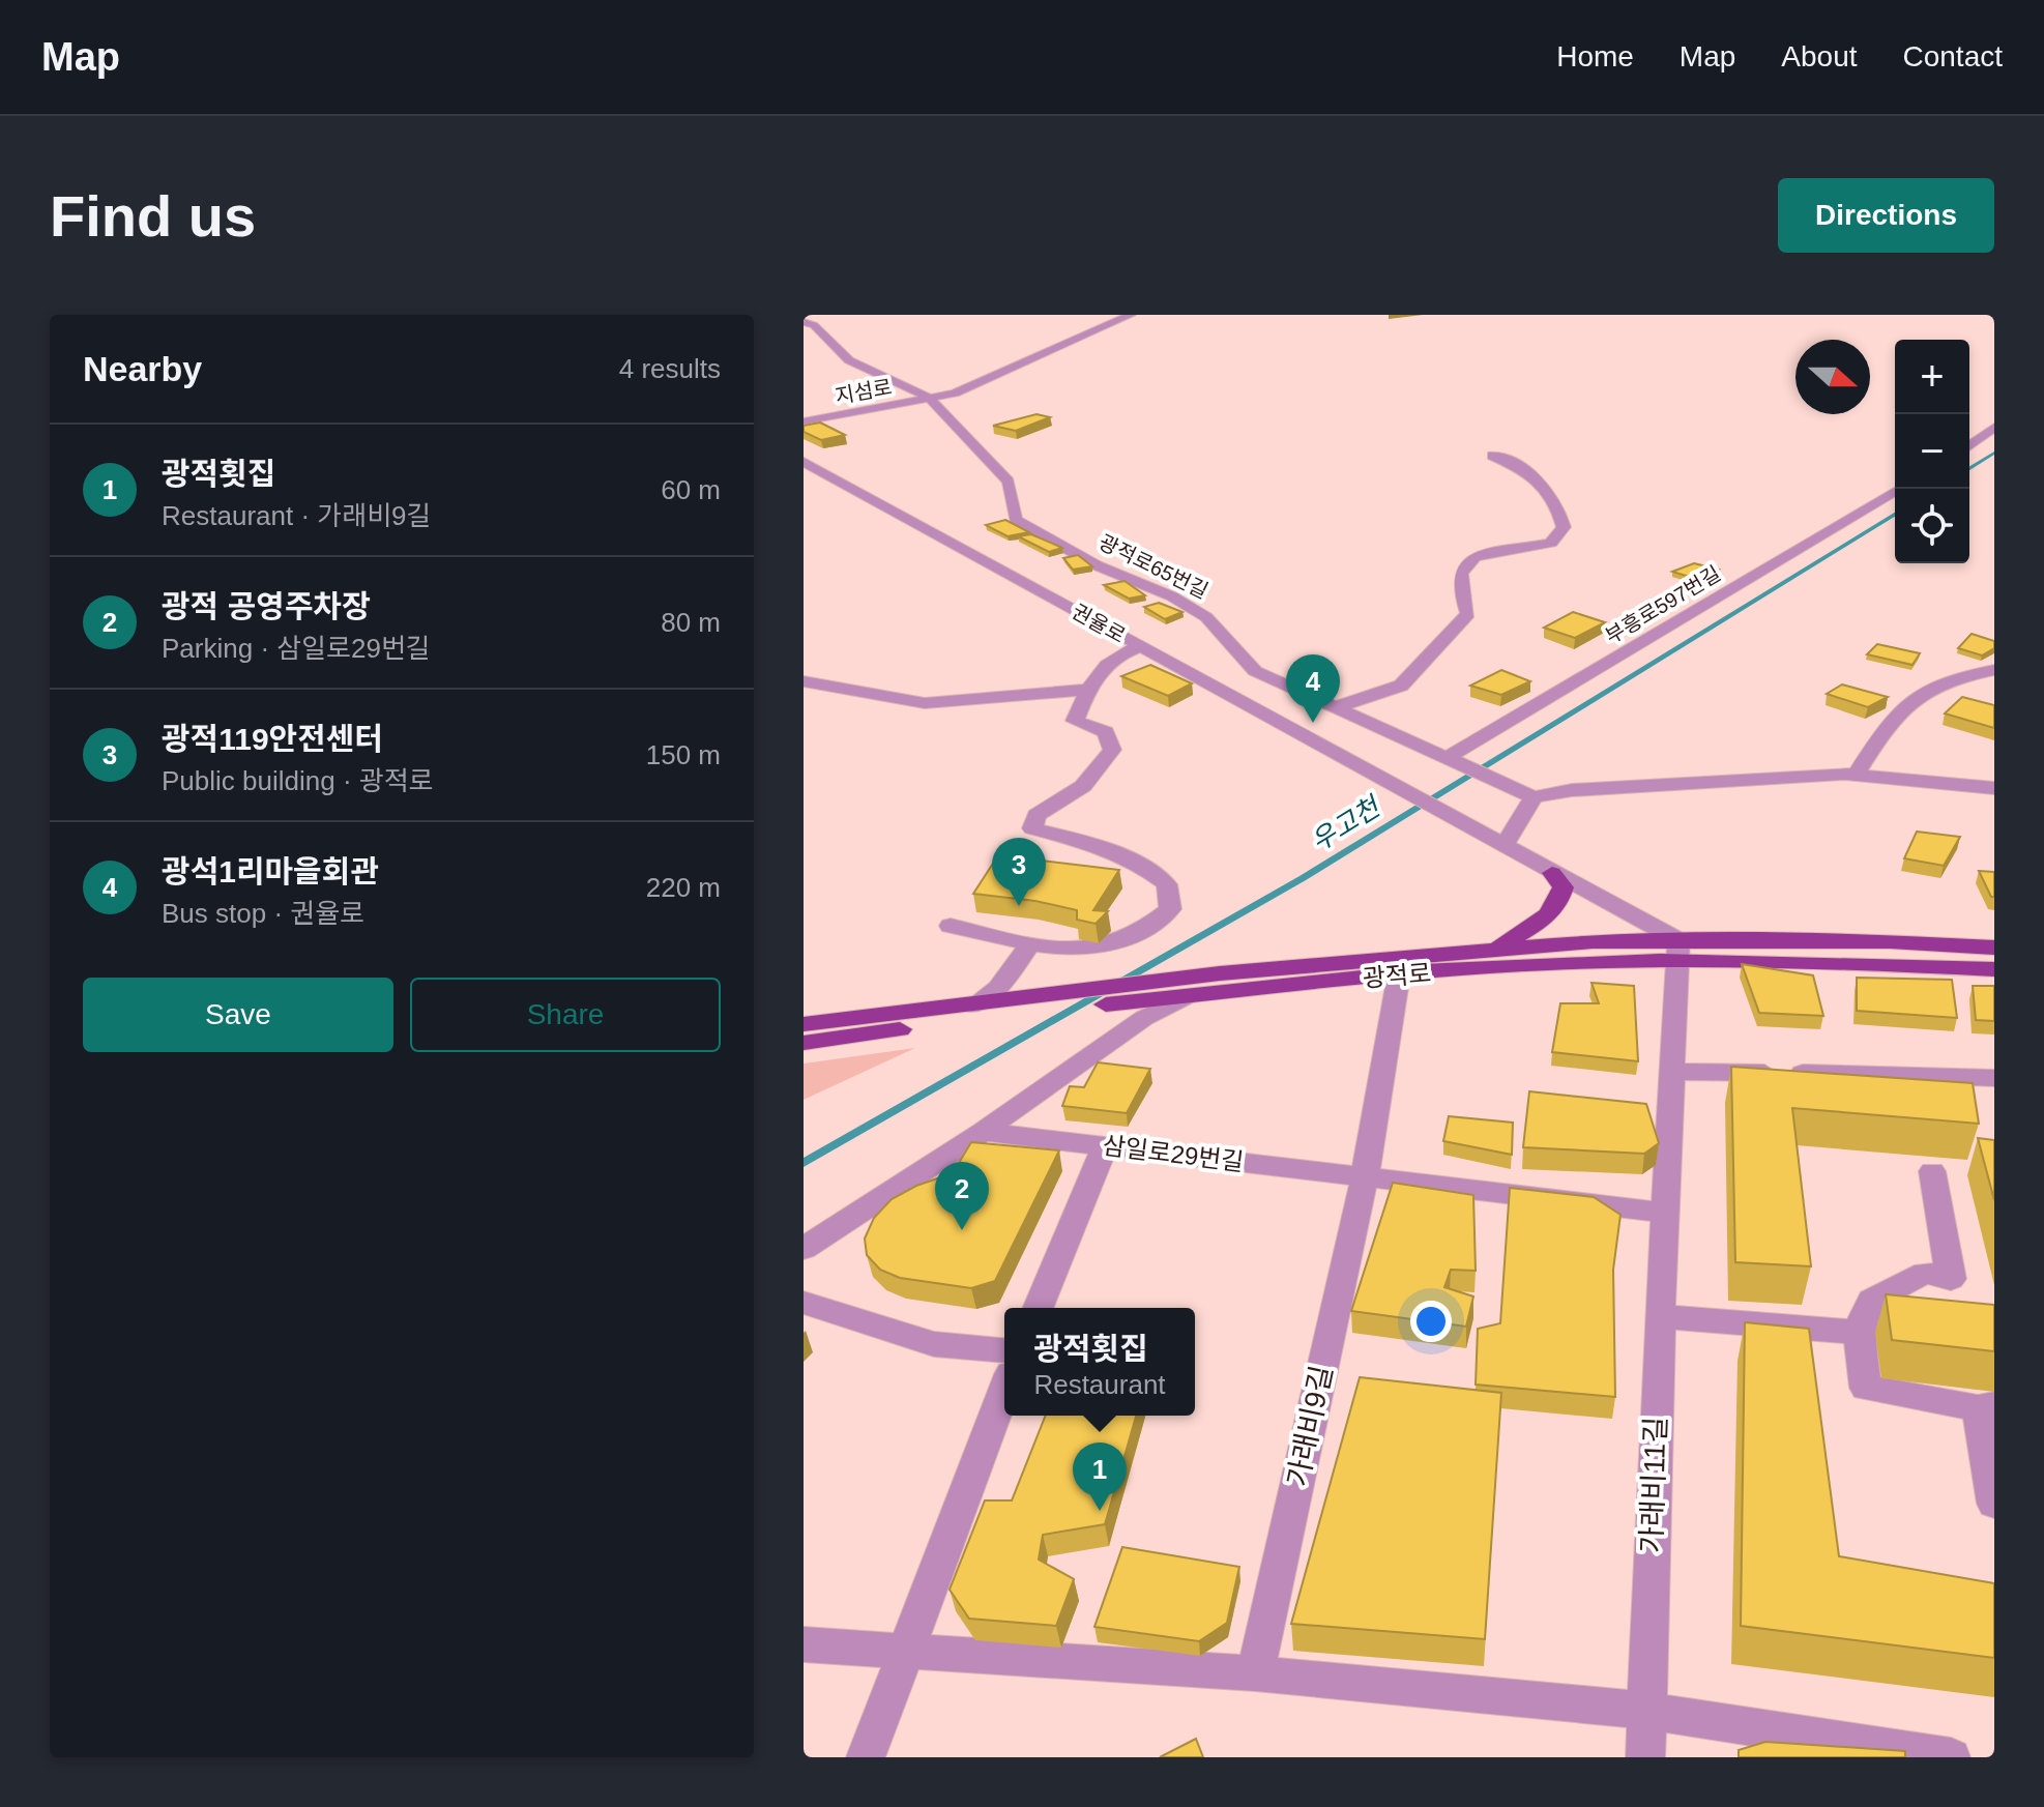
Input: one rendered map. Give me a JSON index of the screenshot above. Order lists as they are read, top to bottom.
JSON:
{
  "streets": {
    "main road": ["광적로"],
    "street": [
      "지섬로",
      "광적로65번길",
      "부흥로597번길",
      "권율로",
      "삼일로29번길",
      "가래비9길",
      "가래비11길"
    ]
  },
  "crossings": [
    ["지섬로", "광적로65번길"],
    ["광적로65번길", "부흥로597번길"],
    ["삼일로29번길", "가래비9길"],
    ["삼일로29번길", "가래비11길"]
  ],
  "water": ["우고천"],
  "north": "right",
  "page": {
    "header": "Map",
    "nav": [
      "Home",
      "Map",
      "About",
      "Contact"
    ],
    "buttons": [
      "Directions",
      ["Save", "Share"]
    ],
    "title": "Find us",
    "heading": ["Nearby", "4 results"],
    "map_buttons": ["+", "−"],
    "list": [
      {
        "mark": "1",
        "name": "광적횟집",
        "note": "Restaurant · 가래비9길",
        "value": "60 m"
      },
      {
        "mark": "2",
        "name": "광적 공영주차장",
        "note": "Parking · 삼일로29번길",
        "value": "80 m"
      },
      {
        "mark": "3",
        "name": "광적119안전센터",
        "note": "Public building · 광적로",
        "value": "150 m"
      },
      {
        "mark": "4",
        "name": "광석1리마을회관",
        "note": "Bus stop · 권율로",
        "value": "220 m"
      }
    ],
    "pins": [
      "4",
      "3",
      "2",
      "1"
    ],
    "popup": ["광적횟집", "Restaurant"]
  }
}
